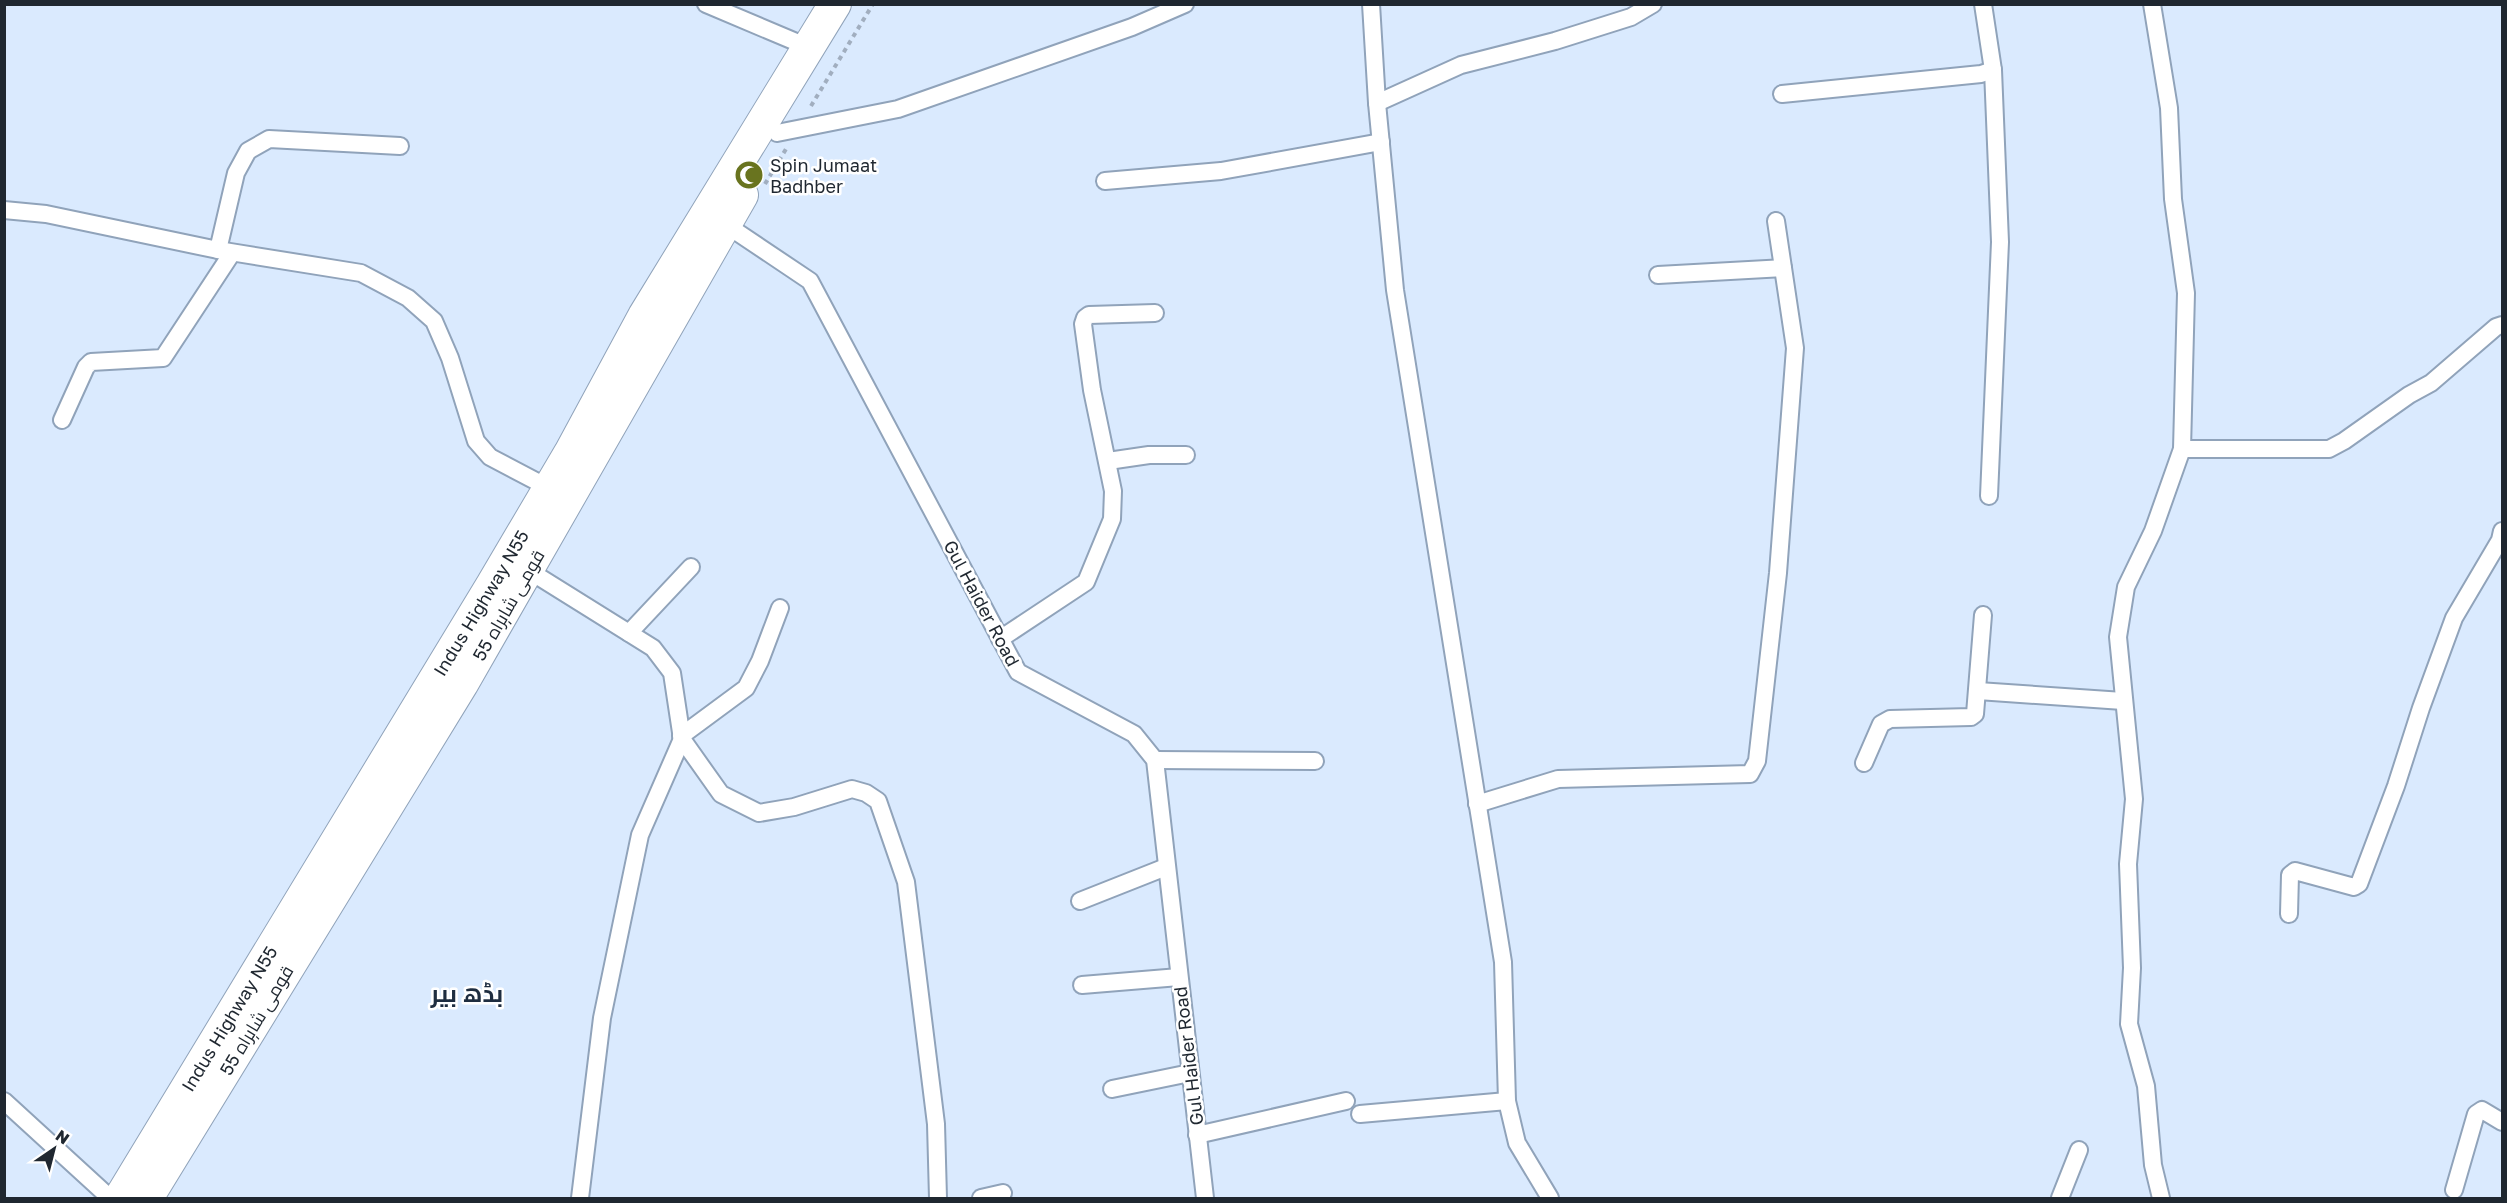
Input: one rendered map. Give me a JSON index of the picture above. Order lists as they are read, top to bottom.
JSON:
{
  "streets": {
    "highway": ["Indus Highway N55", "قومی شاہراہ 55"],
    "street": ["Gul Haider Road"]
  },
  "crossings": [
    ["Gul Haider Road", "قومی شاہراہ 55"]
  ],
  "districts": ["بڈھ بیر"],
  "places": {
    "mosque": ["Spin Jumaat Badhber"]
  },
  "north": "top right"
}
